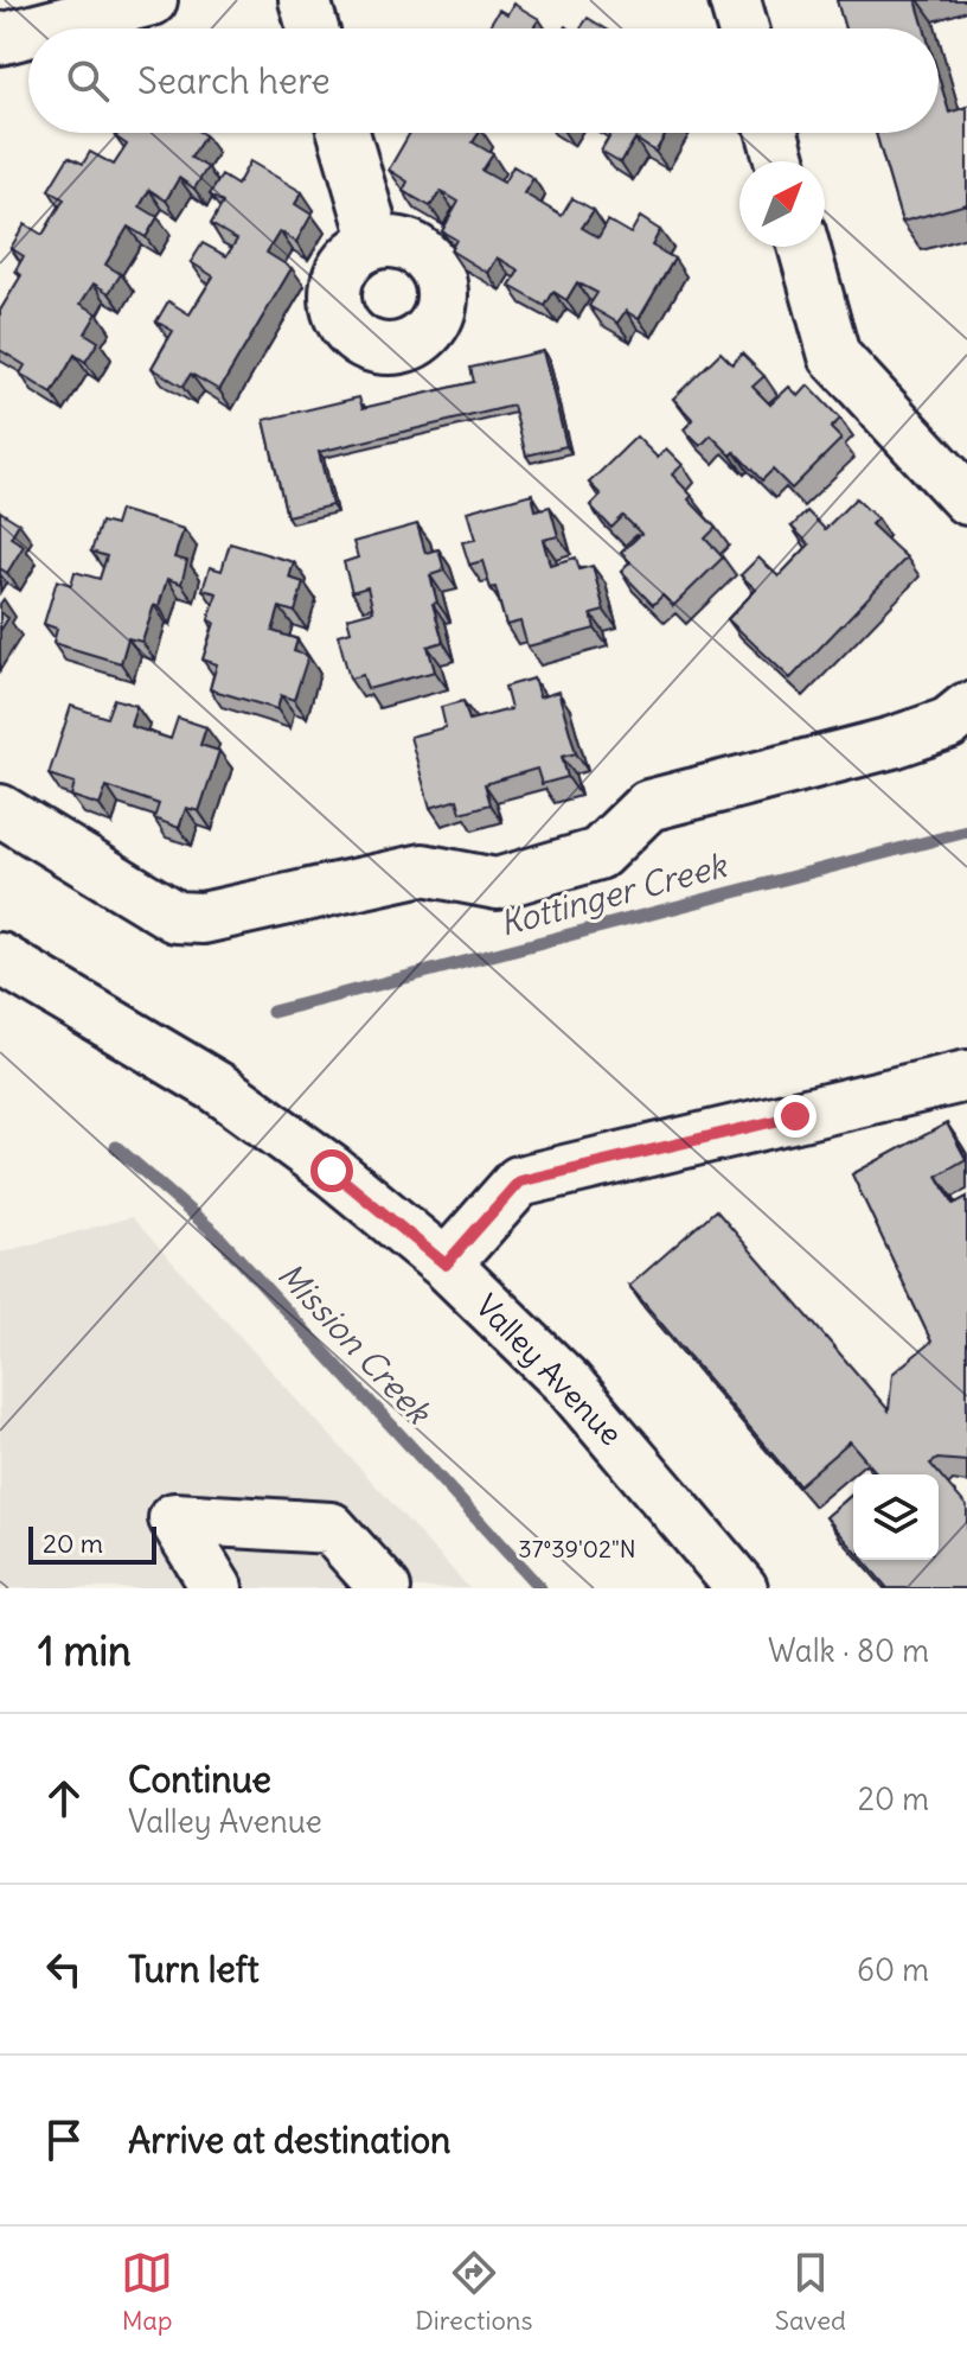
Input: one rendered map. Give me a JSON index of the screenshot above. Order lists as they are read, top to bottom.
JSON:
{
  "streets": {
    "street": ["Valley Avenue"]
  },
  "water": ["Kottinger Creek", "Mission Creek"],
  "scale_bar": "20 m",
  "north": "top right",
  "page": {
    "search": "Search here",
    "scale": "20 m",
    "heading": ["1 min", "Walk · 80 m"],
    "list": [
      ["Continue", "Valley Avenue", "20 m"],
      ["Turn left", "60 m"],
      "Arrive at destination"
    ],
    "nav": ["Map", "Directions", "Saved"]
  },
  "coordinates": ["37°39'02\"N"]
}
